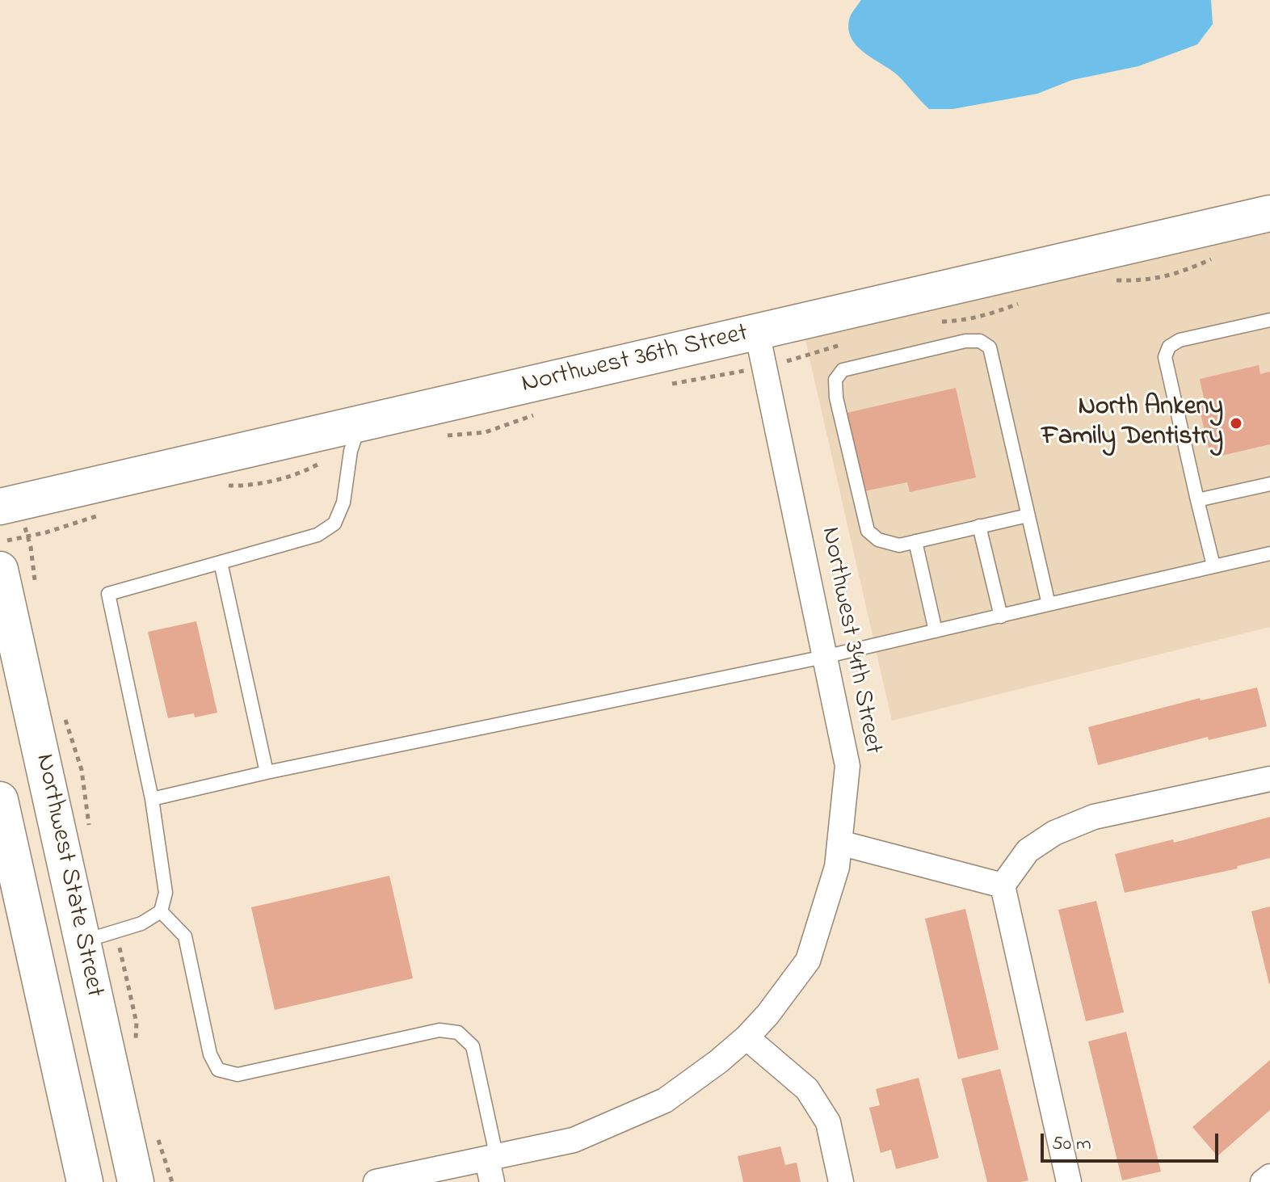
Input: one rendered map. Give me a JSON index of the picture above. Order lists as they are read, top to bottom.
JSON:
{
  "streets": {
    "main road": ["Northwest 36th Street", "Northwest State Street"],
    "street": ["Northwest 34th Street"]
  },
  "crossings": [
    ["Northwest 36th Street", "Northwest 34th Street"]
  ],
  "places": ["North Ankeny Family Dentistry"],
  "scale_bar": "50 m"
}
